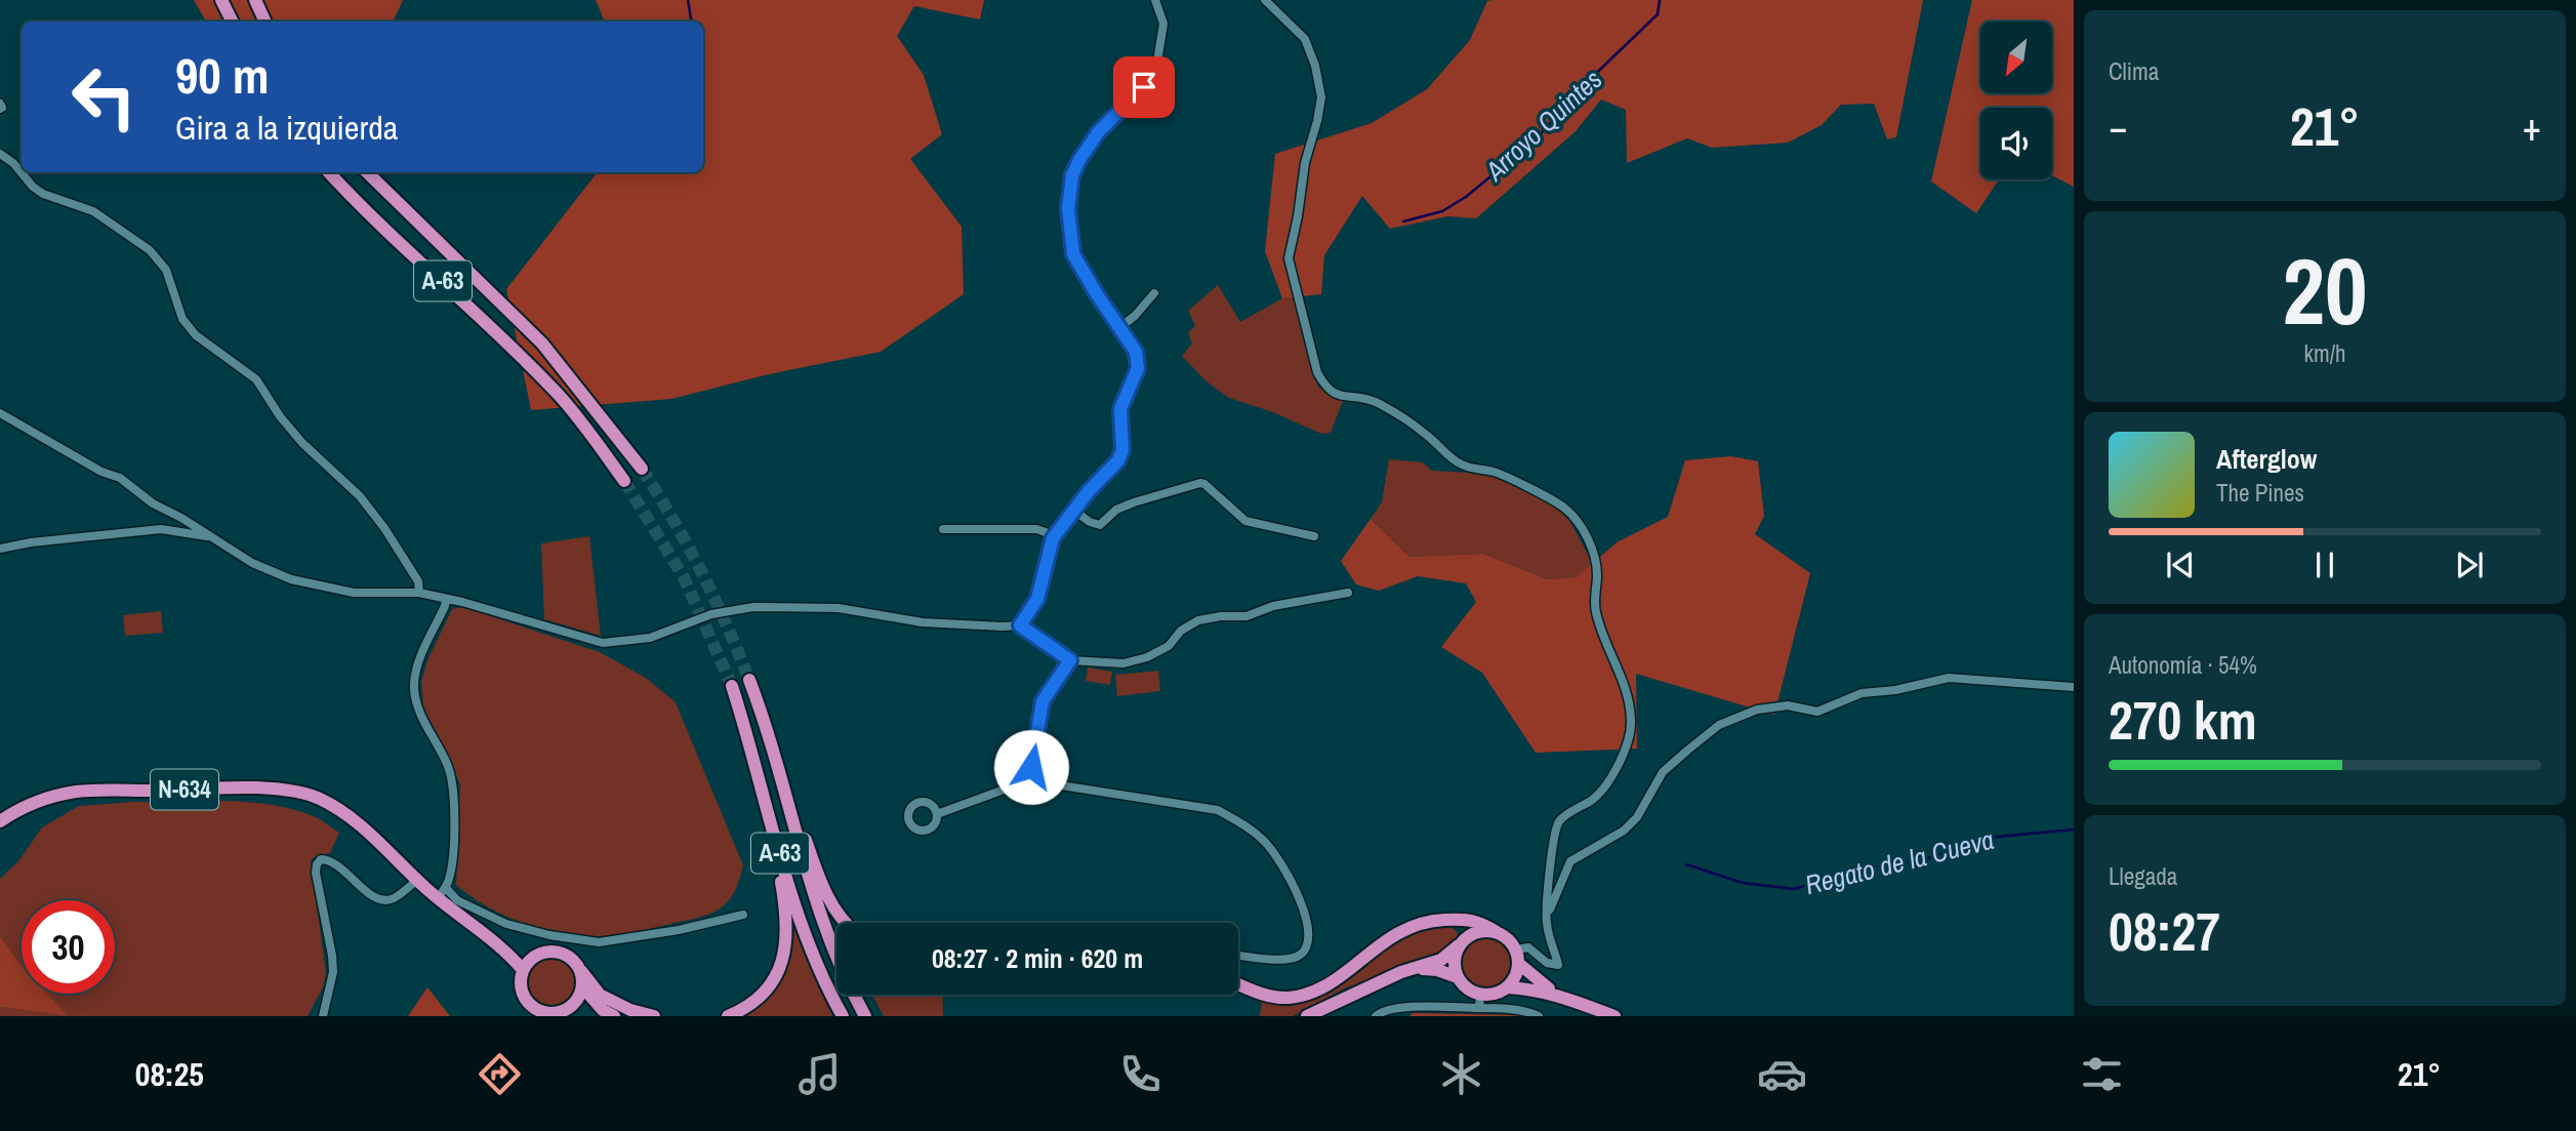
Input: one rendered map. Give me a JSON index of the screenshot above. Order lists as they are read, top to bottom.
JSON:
{
  "streets": {
    "highway": ["A-63", "N-634"]
  },
  "water": ["Arroyo Quintes", "Regato de la Cueva"],
  "north": "bottom left",
  "page": {
    "tile": [
      "Clima",
      ["20", "km/h"],
      ["Autonomía · 54%", "270 km"],
      ["Llegada", "08:27"]
    ],
    "turn": ["90 m", "Gira a la izquierda"],
    "heat": ["−", "21°", "+"],
    "song": ["Afterglow", "The Pines"],
    "limit": "30",
    "trip": "08:27 · 2 min · 620 m",
    "tabs": ["08:25", "21°"]
  }
}
